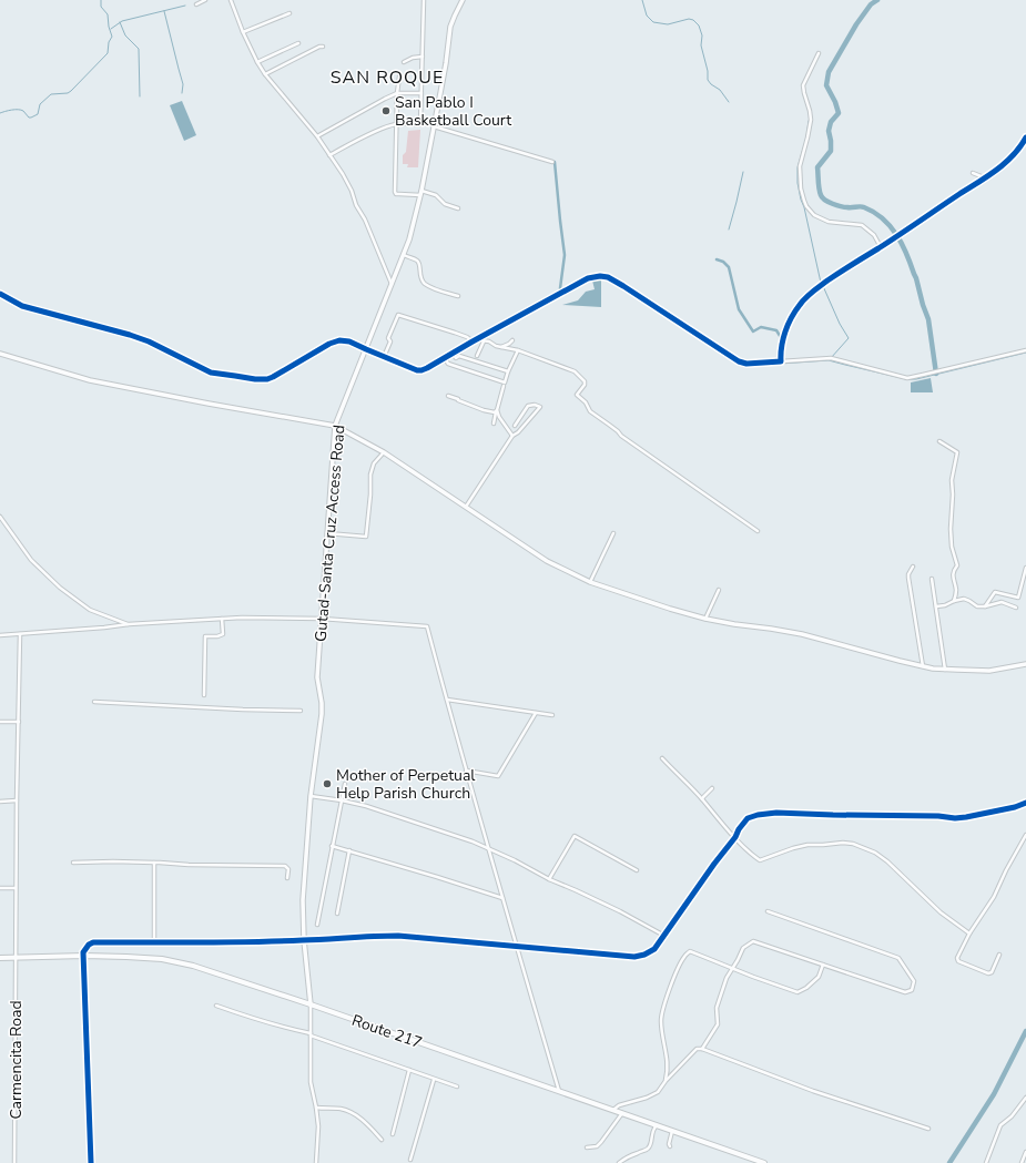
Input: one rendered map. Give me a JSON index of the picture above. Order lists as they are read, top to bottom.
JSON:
{
  "streets": {
    "main road": ["Route 217"],
    "street": ["Gutad-Santa Cruz Access Road", "Carmencita Road"]
  },
  "crossings": [
    ["Gutad-Santa Cruz Access Road", "Route 217"],
    ["Route 217", "Carmencita Road"]
  ],
  "districts": ["SAN ROQUE"],
  "places": ["San Pablo I Basketball Court", "Mother of Perpetual Help Parish Church"]
}
